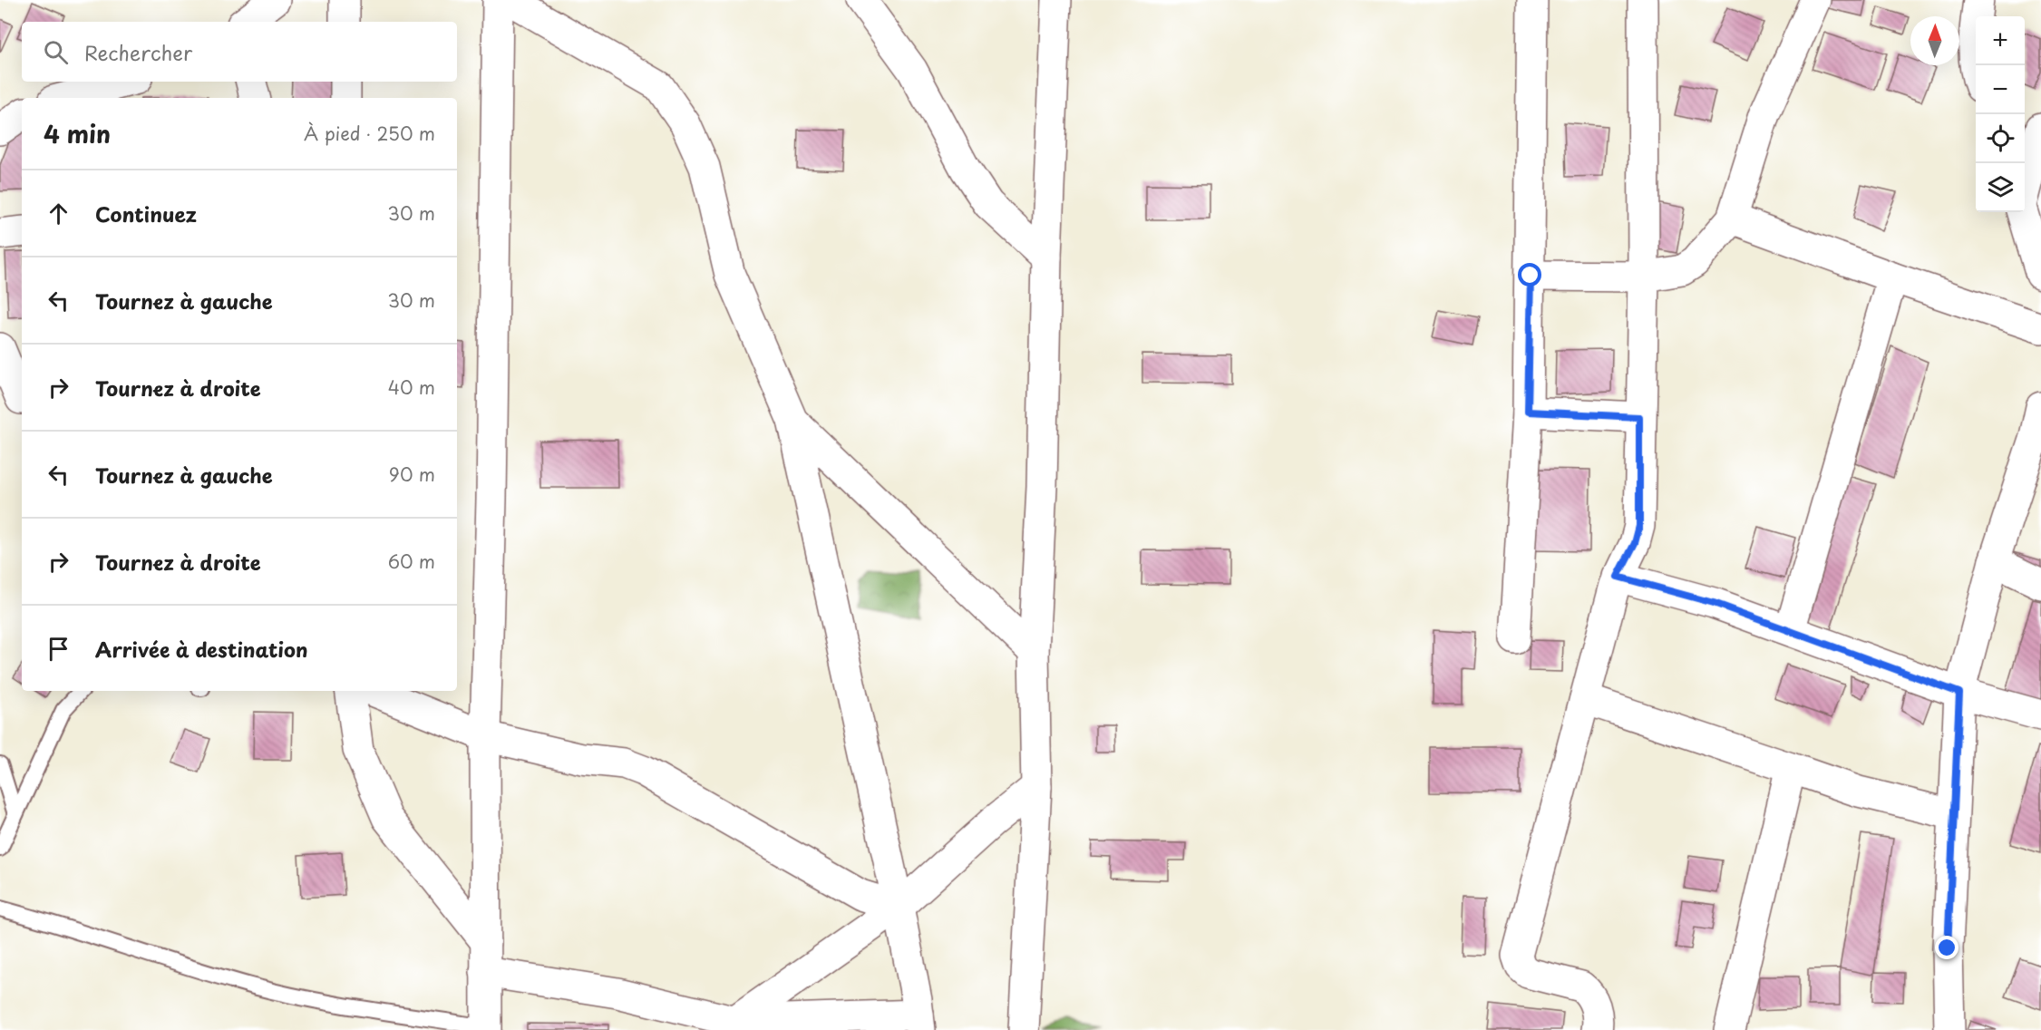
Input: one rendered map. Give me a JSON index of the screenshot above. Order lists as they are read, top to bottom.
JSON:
{
  "north": "top",
  "page": {
    "map_buttons": ["+", "−"],
    "search": "Rechercher",
    "heading": ["4 min", "À pied · 250 m"],
    "list": [
      ["Continuez", "30 m"],
      ["Tournez à gauche", "30 m"],
      ["Tournez à droite", "40 m"],
      ["Tournez à gauche", "90 m"],
      ["Tournez à droite", "60 m"],
      "Arrivée à destination"
    ]
  }
}
